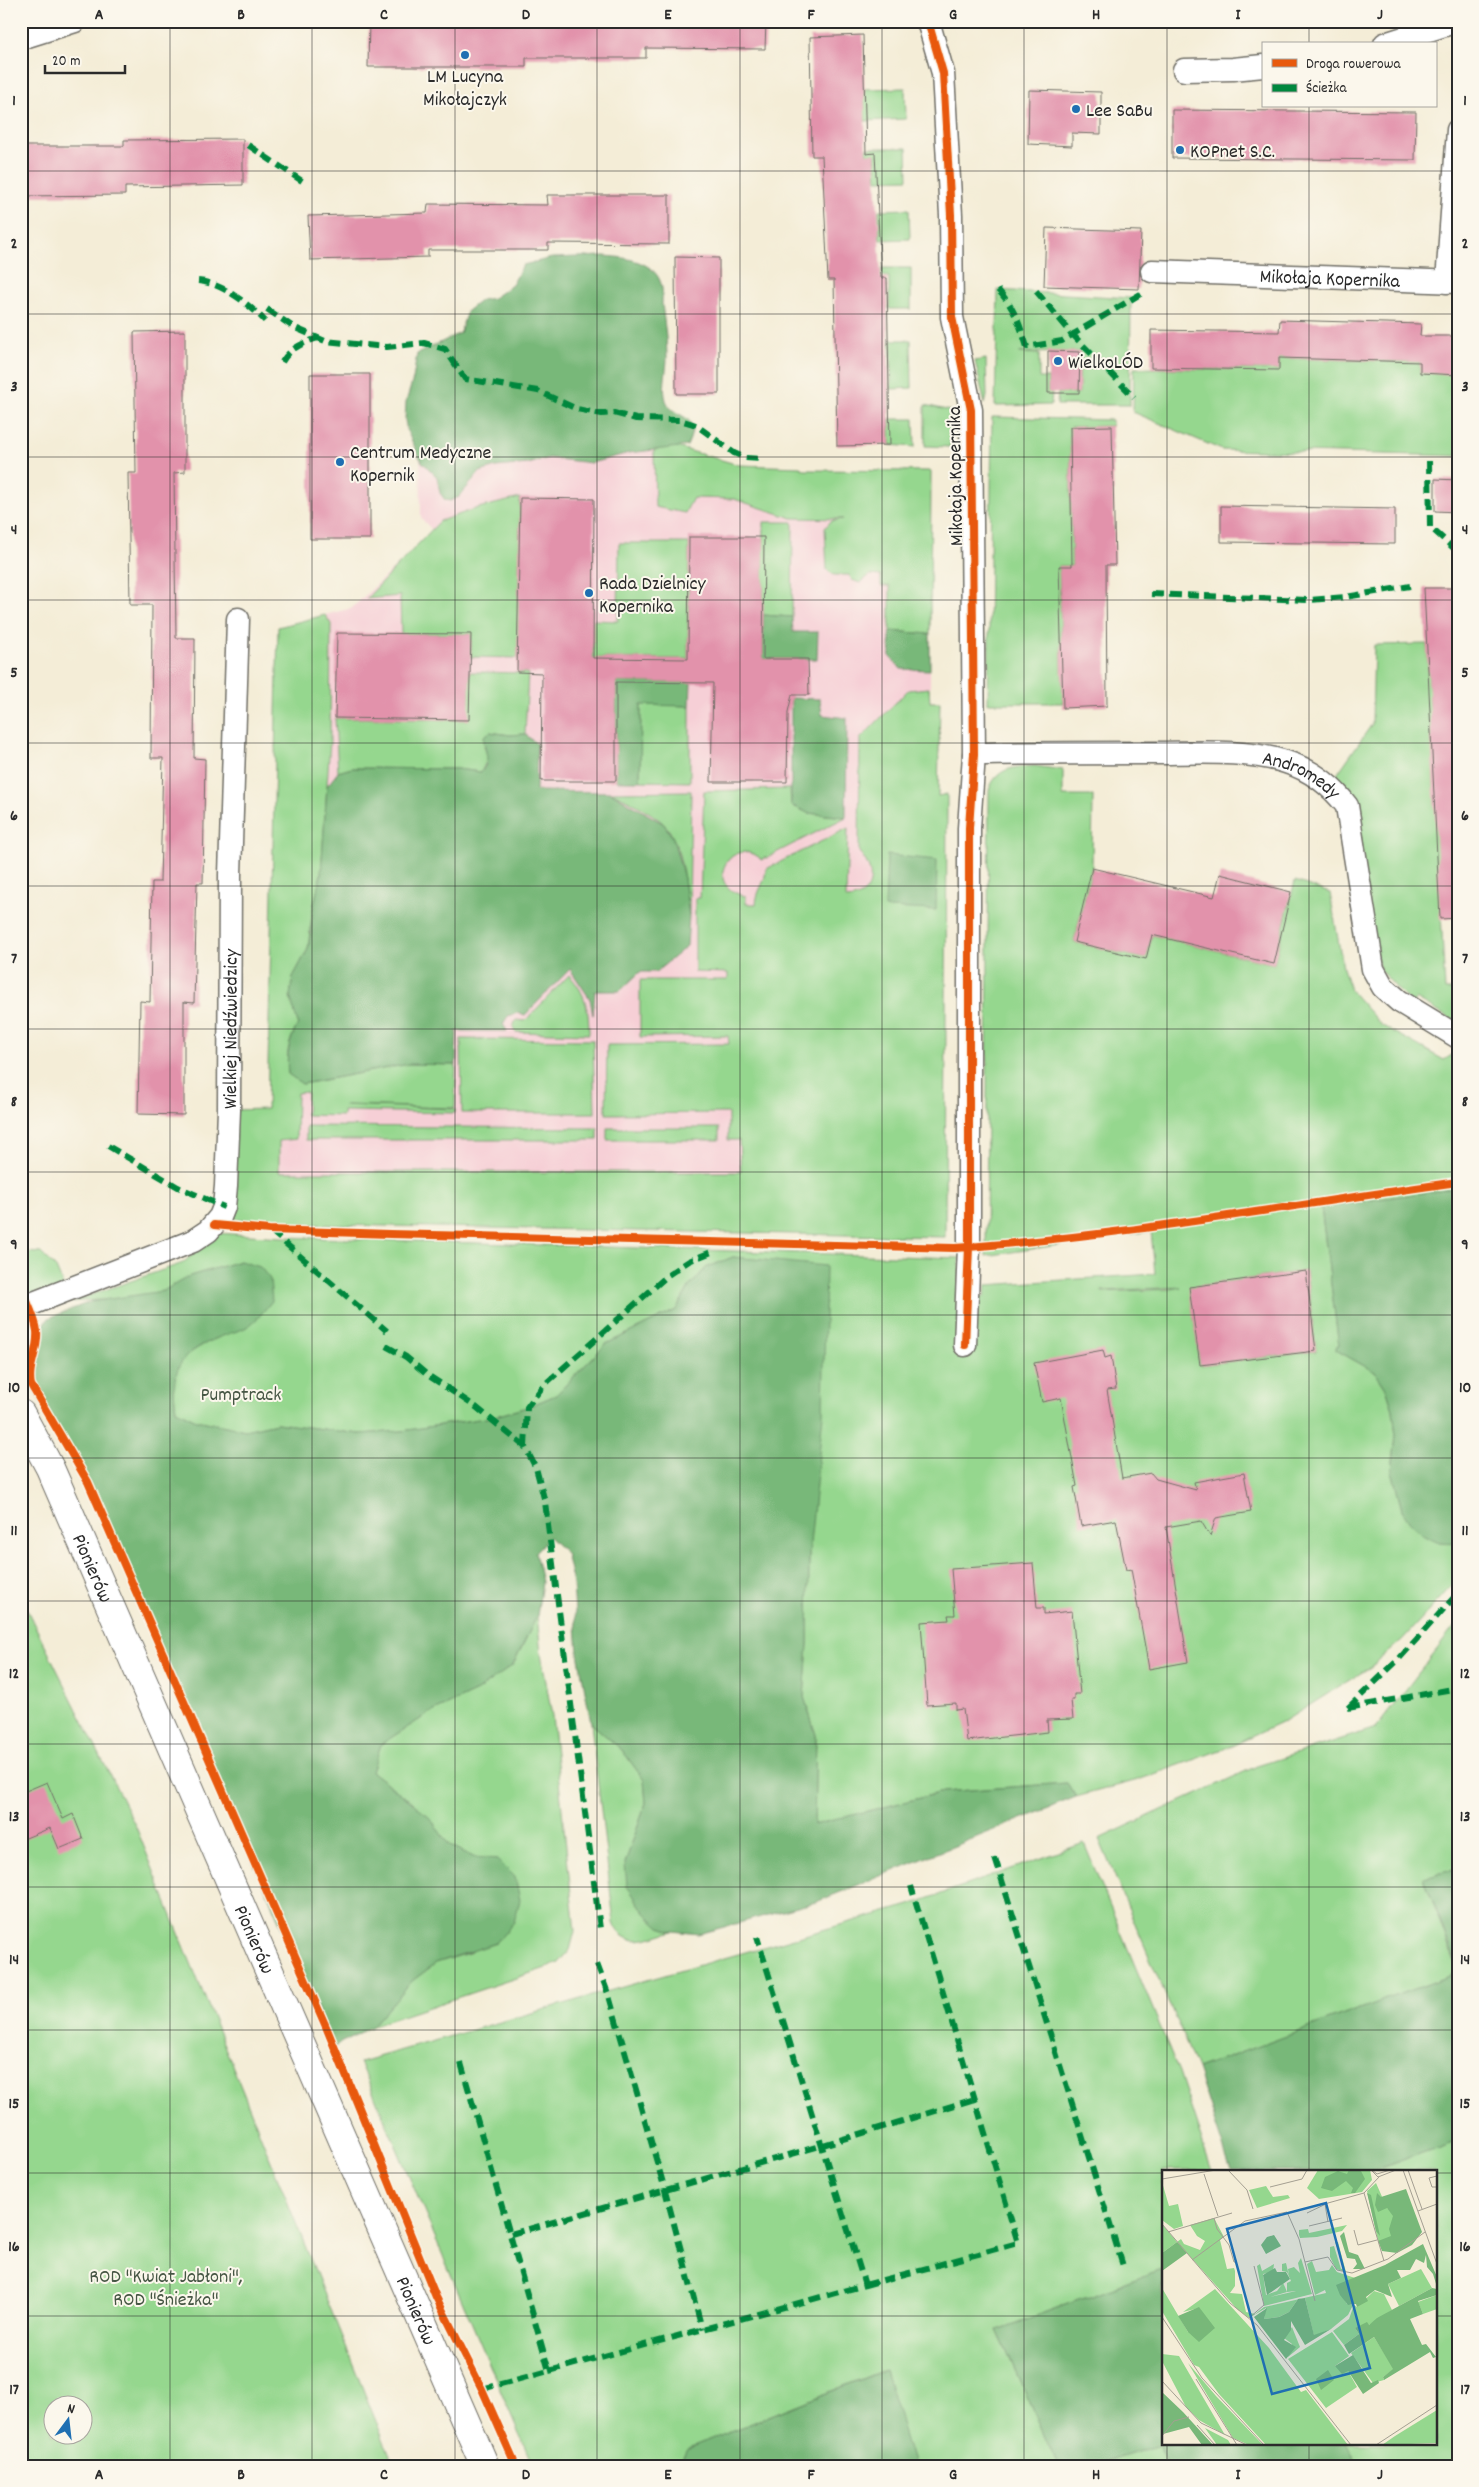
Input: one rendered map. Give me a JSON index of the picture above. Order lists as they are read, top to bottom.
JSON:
{
  "streets": {
    "street": [
      "Mikołaja Kopernika",
      "Andromedy",
      "Wielkiej Niedźwiedzicy",
      "Pionierów"
    ]
  },
  "crossings": [
    ["Mikołaja Kopernika", "Andromedy"]
  ],
  "parks": ["Pumptrack", "ROD \"Kwiat Jabłoni\", ROD \"Śnieżka\""],
  "places": [
    "LM Lucyna Mikołajczyk",
    "Lee SaBu",
    "KOPnet S.C.",
    "WielkoLÓD",
    "Centrum Medyczne Kopernik",
    "Rada Dzielnicy Kopernika"
  ],
  "legend": ["Droga rowerowa", "Ścieżka"],
  "scale_bar": "20 m",
  "north": "top",
  "grid": {
    "columns": [
      "A",
      "B",
      "C",
      "D",
      "E",
      "F",
      "G",
      "H",
      "I",
      "J"
    ],
    "rows": [
      "1",
      "2",
      "3",
      "4",
      "5",
      "6",
      "7",
      "8",
      "9",
      "10",
      "11",
      "12",
      "13",
      "14",
      "15",
      "16",
      "17"
    ]
  }
}
